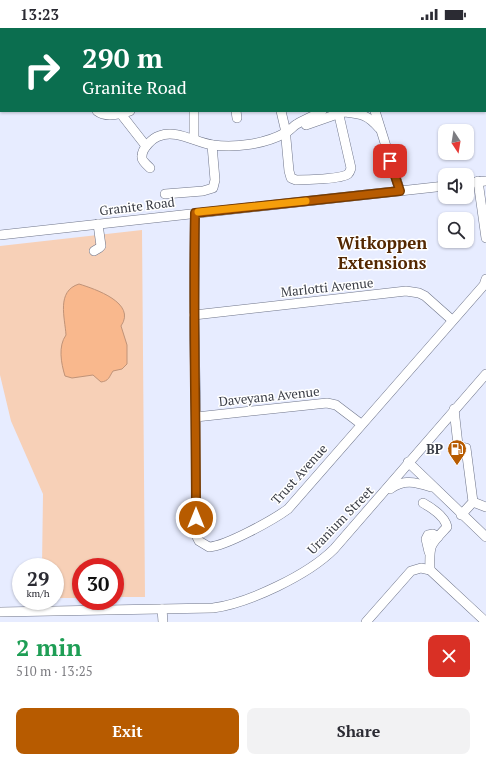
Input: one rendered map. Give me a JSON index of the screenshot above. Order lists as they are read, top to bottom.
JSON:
{
  "streets": {
    "street": [
      "Granite Road",
      "Marlotti Avenue",
      "Daveyana Avenue",
      "Trust Avenue",
      "Uranium Street"
    ]
  },
  "crossings": [
    ["Granite Road", "Trust Avenue"],
    ["Marlotti Avenue", "Trust Avenue"],
    ["Daveyana Avenue", "Trust Avenue"]
  ],
  "districts": ["Witkoppen Extensions"],
  "places": {
    "fuel station": ["BP"]
  },
  "north": "bottom",
  "page": {
    "status": "13:23",
    "turn": ["290 m", "Granite Road"],
    "speed": "29 km/h",
    "limit": "30",
    "heading": ["2 min", "510 m · 13:25"],
    "buttons": ["Exit", "Share"]
  }
}
